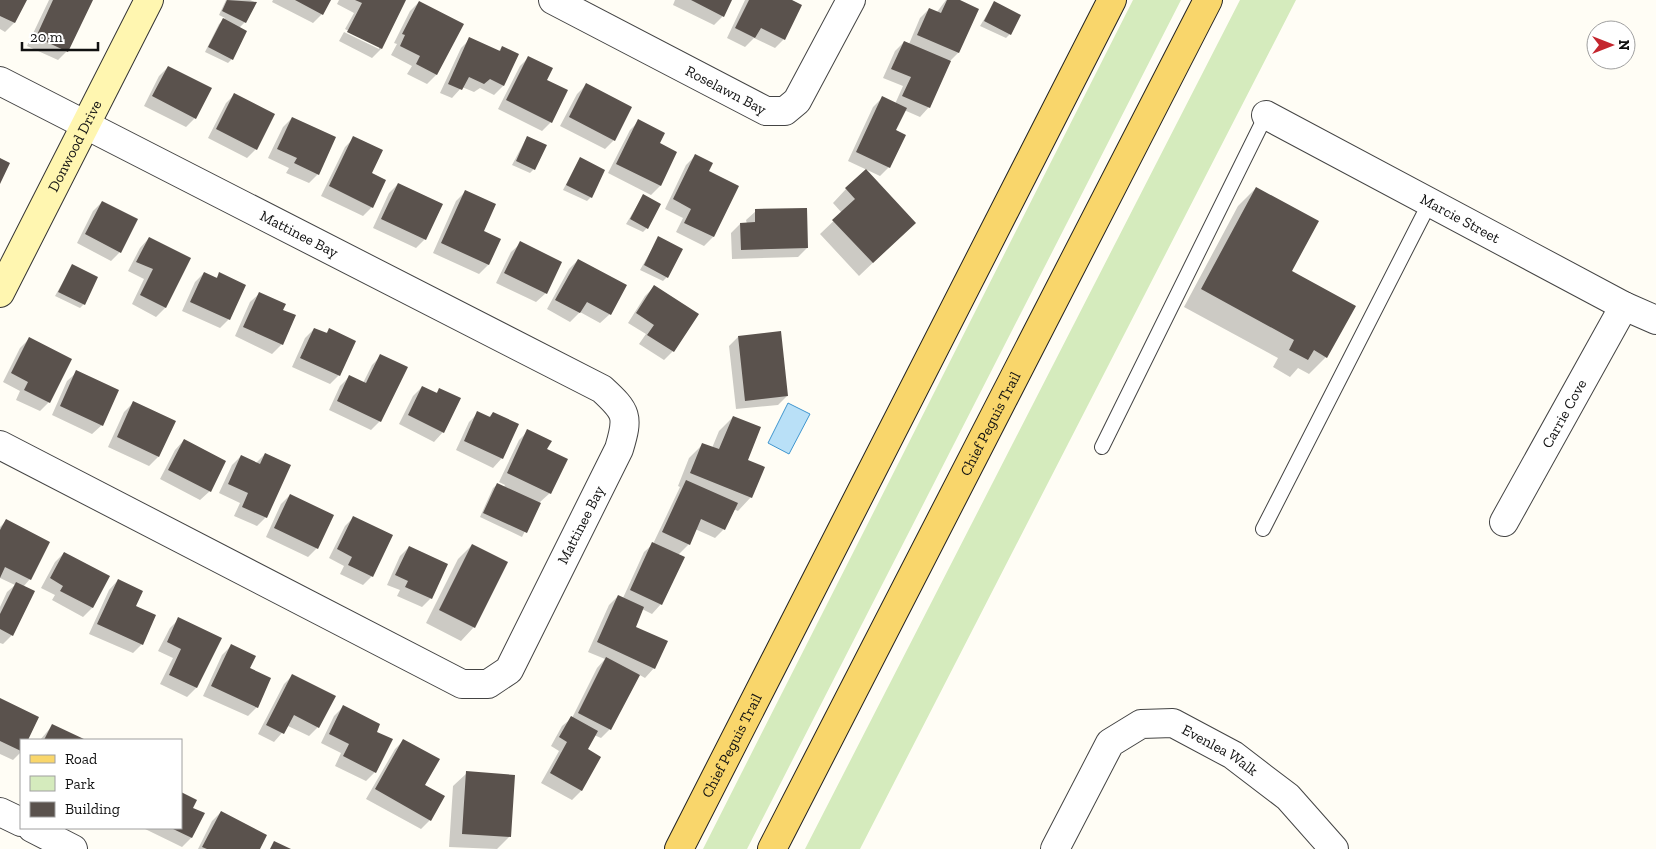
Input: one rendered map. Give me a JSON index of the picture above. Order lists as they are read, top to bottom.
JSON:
{
  "streets": {
    "main road": ["Chief Peguis Trail"],
    "street": [
      "Roselawn Bay",
      "Donwood Drive",
      "Marcie Street",
      "Mattinee Bay",
      "Carrie Cove",
      "Evenlea Walk"
    ]
  },
  "crossings": [
    ["Donwood Drive", "Mattinee Bay"],
    ["Marcie Street", "Carrie Cove"]
  ],
  "legend": ["Road", "Park", "Building"],
  "scale_bar": "20 m",
  "north": "right"
}
